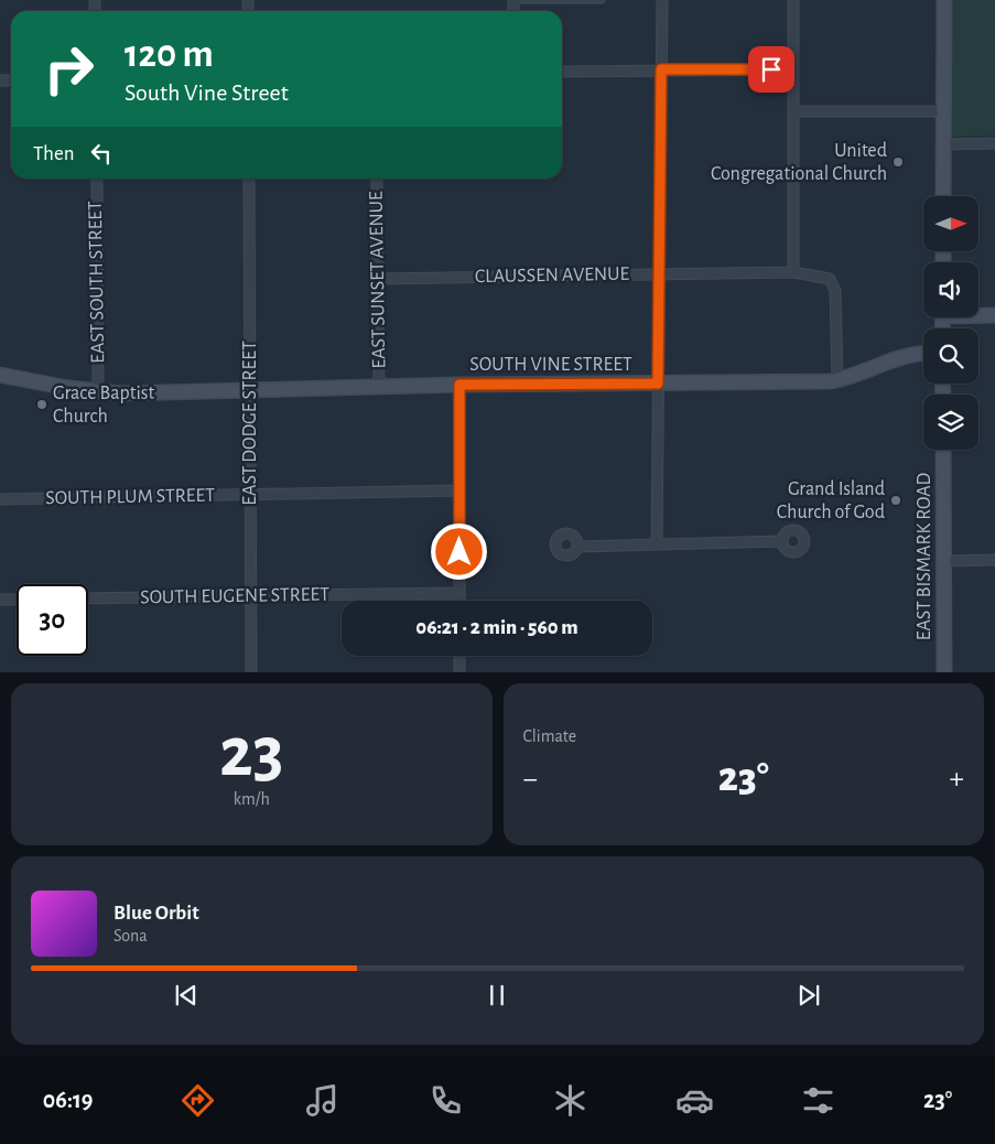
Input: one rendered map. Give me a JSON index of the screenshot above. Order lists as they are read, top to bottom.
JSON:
{
  "streets": {
    "street": [
      "CLAUSSEN AVENUE",
      "EAST SUNSET AVENUE",
      "EAST SOUTH STREET",
      "SOUTH VINE STREET",
      "EAST DODGE STREET",
      "SOUTH PLUM STREET",
      "EAST BISMARK ROAD",
      "SOUTH EUGENE STREET"
    ]
  },
  "crossings": [
    ["CLAUSSEN AVENUE", "EAST SUNSET AVENUE"],
    ["CLAUSSEN AVENUE", "SOUTH VINE STREET"],
    ["EAST SUNSET AVENUE", "SOUTH VINE STREET"],
    ["EAST SOUTH STREET", "SOUTH VINE STREET"],
    ["SOUTH VINE STREET", "EAST DODGE STREET"],
    ["EAST DODGE STREET", "SOUTH PLUM STREET"],
    ["EAST DODGE STREET", "SOUTH EUGENE STREET"]
  ],
  "places": ["United Congregational Church", "Grace Baptist Church", "Grand Island Church of God"],
  "north": "right",
  "page": {
    "turn": ["120 m", "South Vine Street"],
    "then": "Then",
    "limit": "30",
    "trip": "06:21 · 2 min · 560 m",
    "tile": [
      ["23", "km/h"],
      "Climate"
    ],
    "heat": ["−", "23°", "+"],
    "song": ["Blue Orbit", "Sona"],
    "tabs": ["06:19", "23°"]
  }
}
